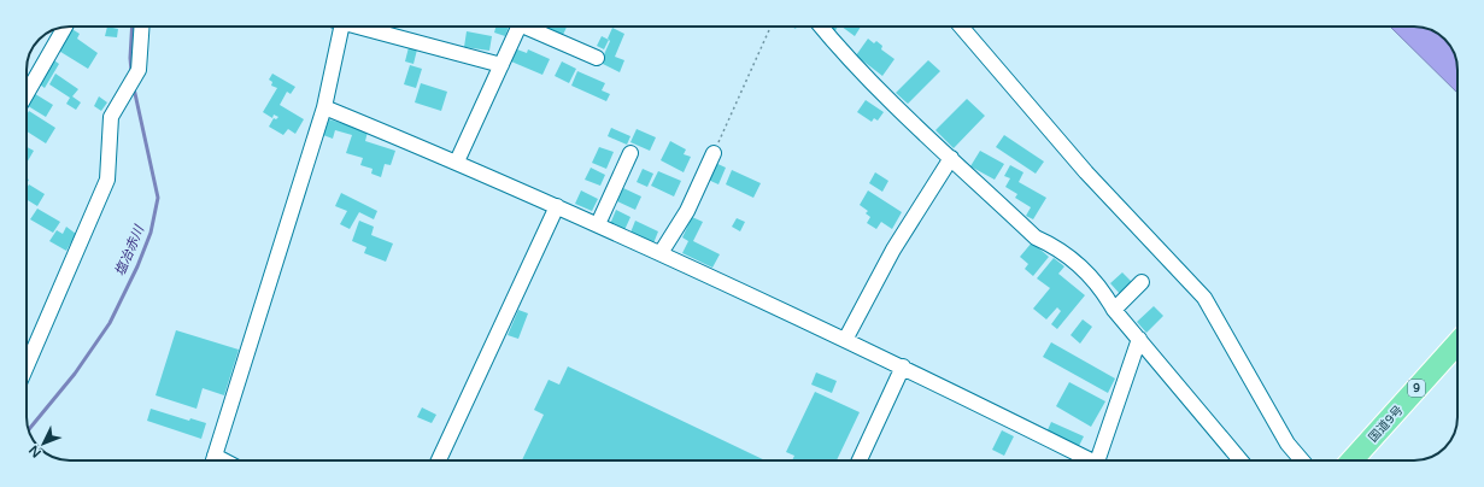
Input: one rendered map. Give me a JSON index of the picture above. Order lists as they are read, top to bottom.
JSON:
{
  "streets": {
    "highway": ["9", "国道9号"]
  },
  "water": ["塩冶赤川"],
  "north": "bottom left"
}
